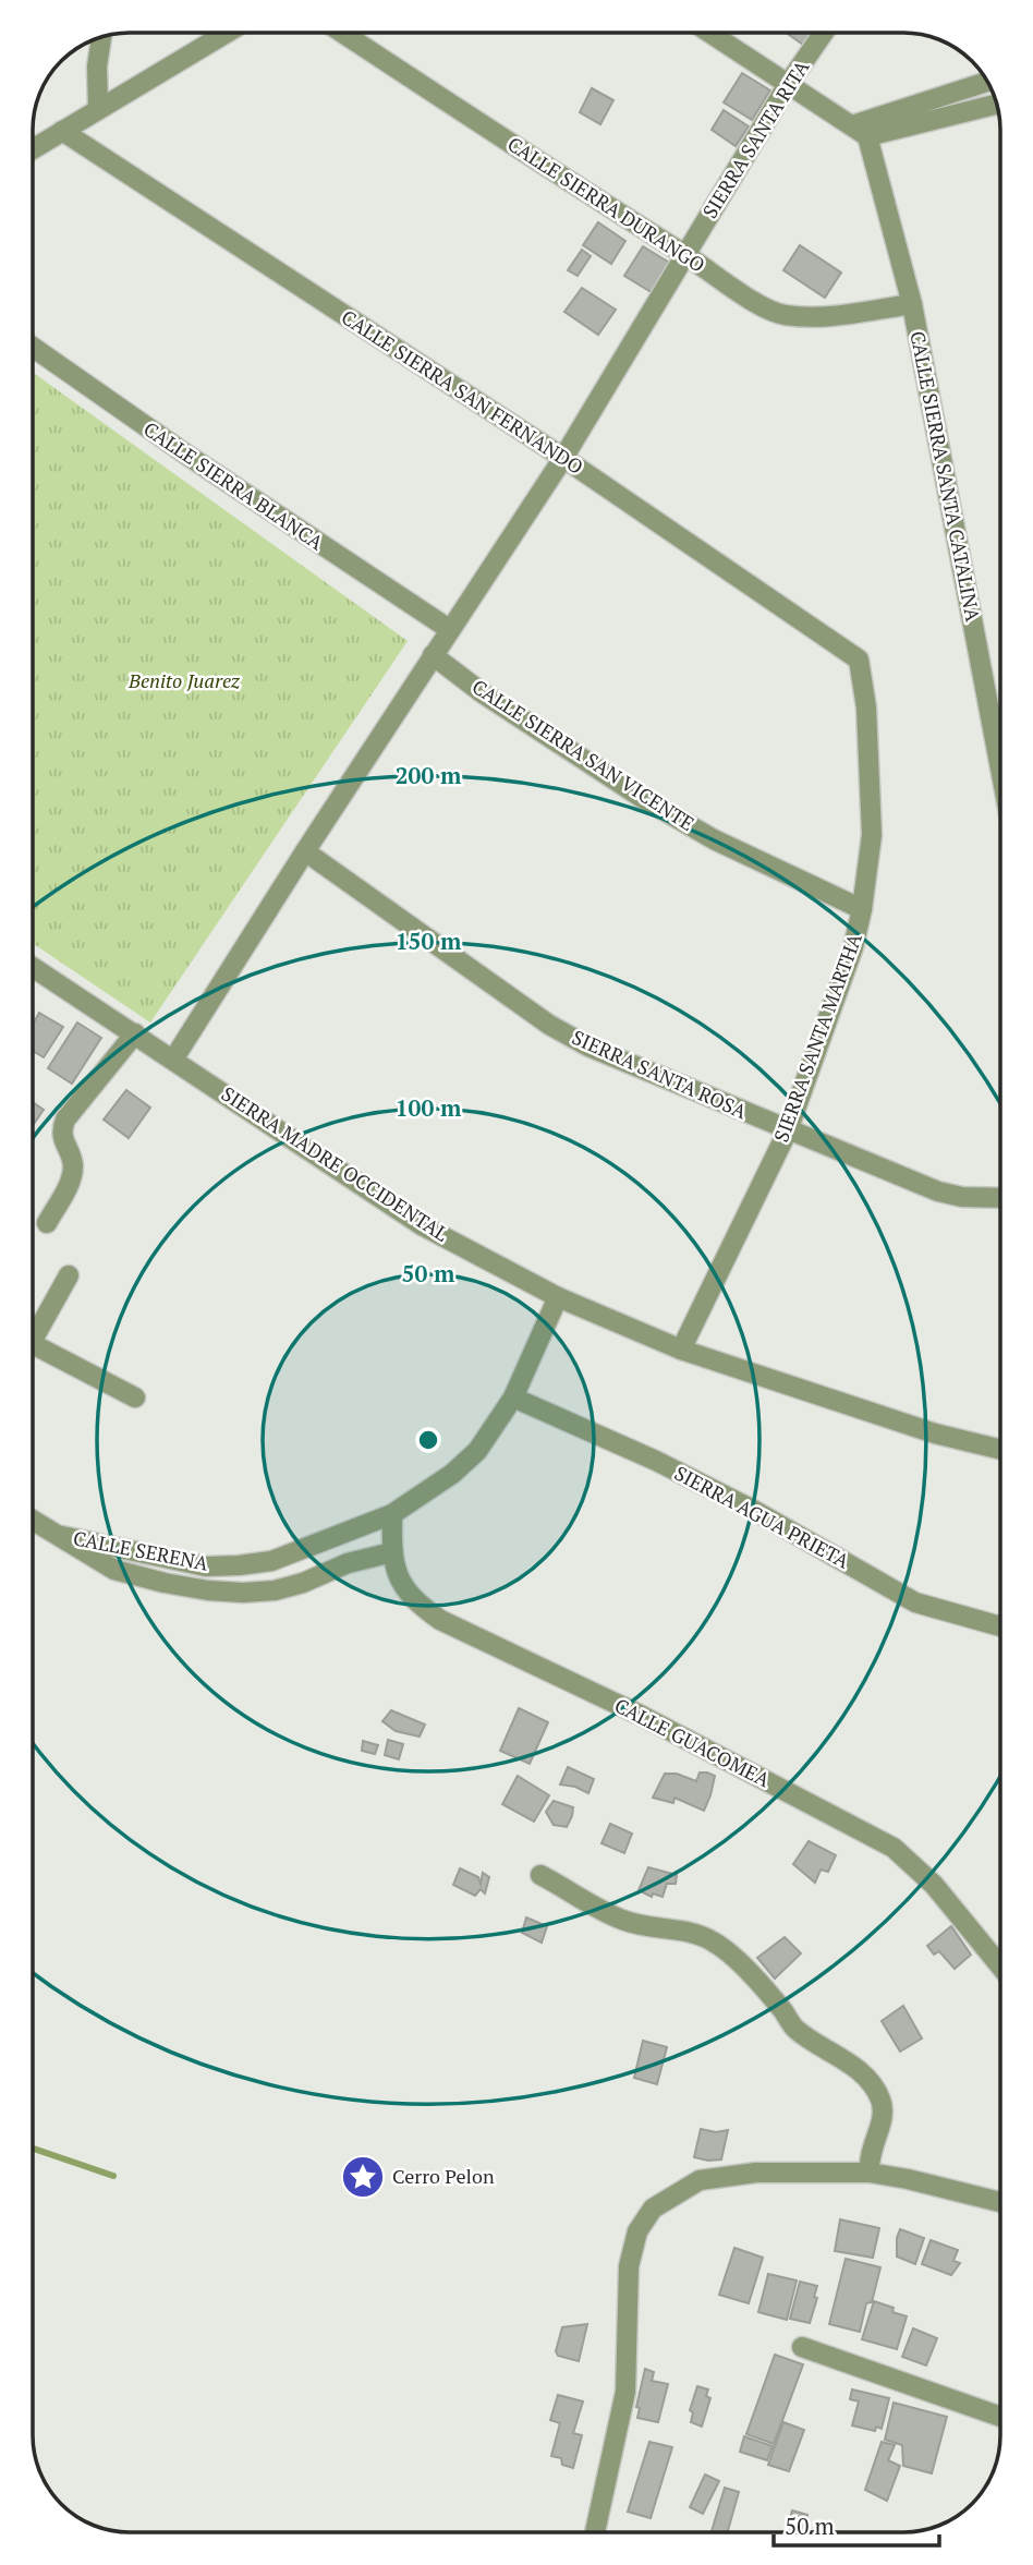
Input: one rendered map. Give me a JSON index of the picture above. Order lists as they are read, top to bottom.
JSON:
{
  "streets": {
    "street": [
      "SIERRA SANTA RITA",
      "CALLE SIERRA DURANGO",
      "CALLE SIERRA SAN FERNANDO",
      "CALLE SIERRA SANTA CATALINA",
      "CALLE SIERRA BLANCA",
      "CALLE SIERRA SAN VICENTE",
      "SIERRA SANTA MARTHA",
      "SIERRA SANTA ROSA",
      "SIERRA MADRE OCCIDENTAL",
      "SIERRA AGUA PRIETA",
      "CALLE SERENA",
      "CALLE GUACOMEA"
    ]
  },
  "crossings": [
    ["SIERRA SANTA RITA", "CALLE SIERRA DURANGO"],
    ["SIERRA SANTA RITA", "CALLE SIERRA SAN FERNANDO"],
    ["SIERRA SANTA RITA", "CALLE SIERRA BLANCA"],
    ["SIERRA SANTA RITA", "CALLE SIERRA SAN VICENTE"],
    ["SIERRA SANTA RITA", "SIERRA SANTA ROSA"],
    ["SIERRA SANTA RITA", "SIERRA MADRE OCCIDENTAL"],
    ["CALLE SIERRA DURANGO", "CALLE SIERRA SANTA CATALINA"],
    ["CALLE SIERRA SAN FERNANDO", "SIERRA SANTA MARTHA"],
    ["CALLE SIERRA SAN VICENTE", "SIERRA SANTA MARTHA"],
    ["SIERRA SANTA MARTHA", "SIERRA SANTA ROSA"],
    ["SIERRA SANTA MARTHA", "SIERRA MADRE OCCIDENTAL"],
    ["SIERRA MADRE OCCIDENTAL", "CALLE SERENA"],
    ["SIERRA AGUA PRIETA", "CALLE SERENA"],
    ["CALLE SERENA", "CALLE GUACOMEA"]
  ],
  "parks": ["Benito Juarez"],
  "places": {
    "place": ["Cerro Pelon"]
  },
  "scale_bar": "50 m",
  "rings": [
    "200 m",
    "150 m",
    "100 m",
    "50 m"
  ]
}
